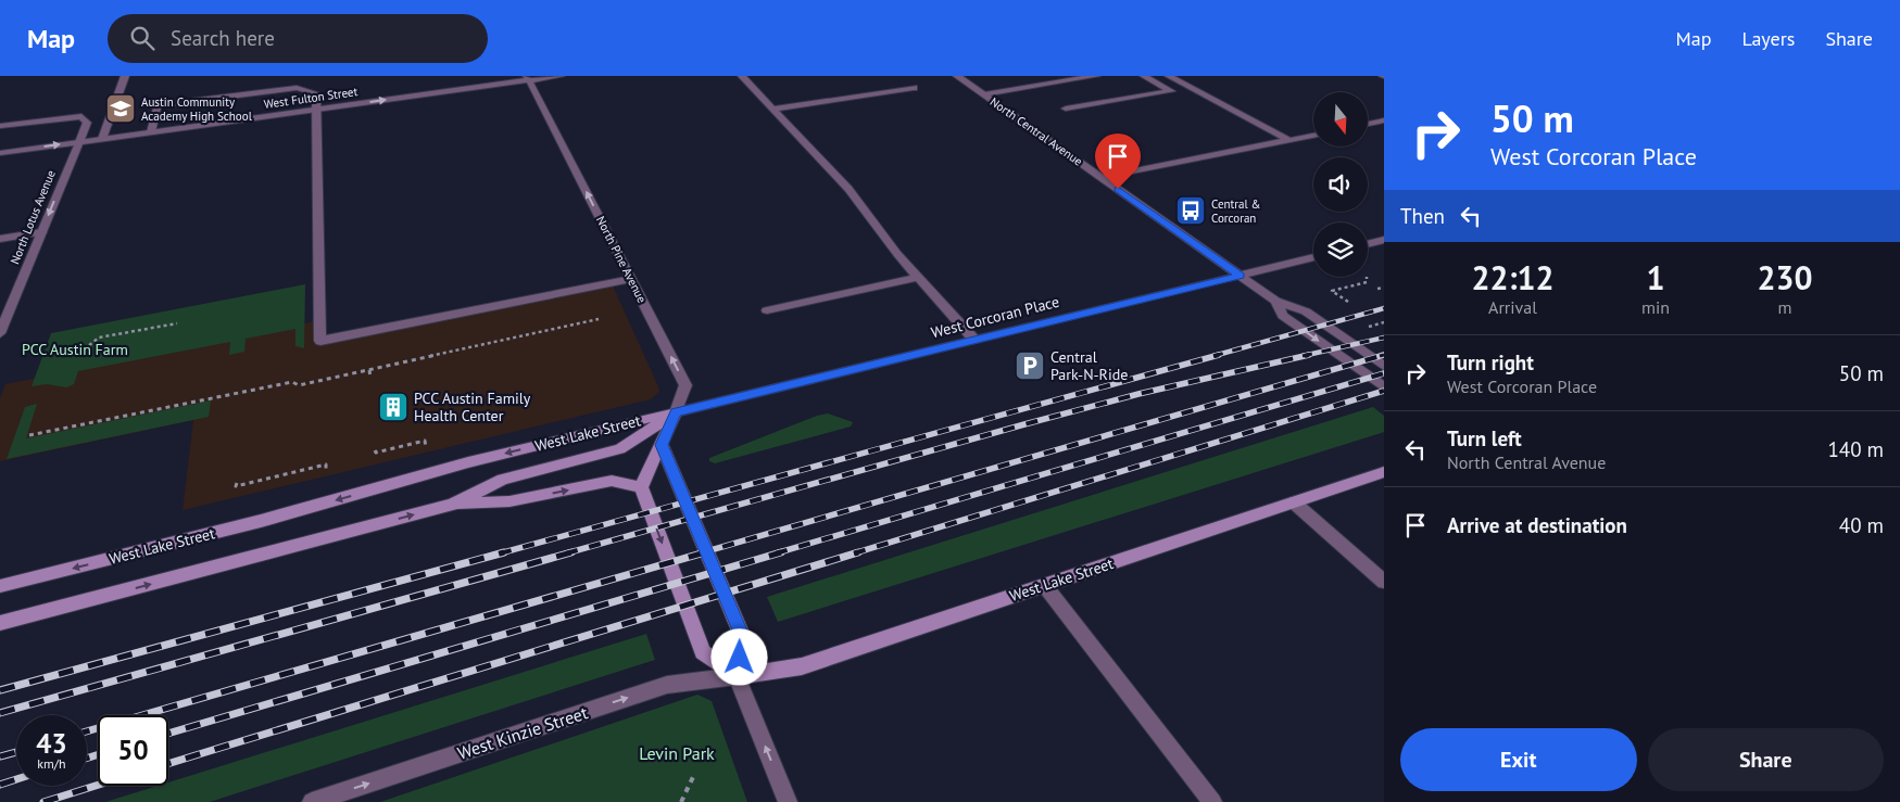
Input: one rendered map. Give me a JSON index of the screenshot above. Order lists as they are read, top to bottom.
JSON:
{
  "streets": {
    "main road": ["North Pine Avenue", "West Lake Street"],
    "street": [
      "West Fulton Street",
      "North Central Avenue",
      "North Lotus Avenue",
      "West Corcoran Place",
      "West Kinzie Street"
    ]
  },
  "crossings": [
    ["West Fulton Street", "North Lotus Avenue"],
    ["West Fulton Street", "North Pine Avenue"],
    ["North Central Avenue", "West Corcoran Place"],
    ["North Pine Avenue", "West Corcoran Place"],
    ["North Pine Avenue", "West Lake Street"],
    ["West Corcoran Place", "West Lake Street"],
    ["West Lake Street", "West Kinzie Street"]
  ],
  "one_way": ["West Fulton Street", "North Pine Avenue", "West Kinzie Street"],
  "parks": ["PCC Austin Farm", "Levin Park"],
  "places": {
    "school or university": ["Austin Community Academy High School"],
    "bus stop": ["Central & Corcoran"],
    "parking": ["Central Park-N-Ride"],
    "building": ["PCC Austin Family Health Center"]
  },
  "north": "bottom",
  "page": {
    "header": "Map",
    "search": "Search here",
    "nav": ["Map", "Layers", "Share"],
    "turn": ["50 m", "West Corcoran Place"],
    "then": "Then",
    "eta": [
      "22:12",
      "Arrival",
      "1",
      "min",
      "230",
      "m"
    ],
    "list": [
      {
        "name": "Turn right",
        "note": "West Corcoran Place",
        "value": "50 m"
      },
      {
        "name": "Turn left",
        "note": "North Central Avenue",
        "value": "140 m"
      },
      {
        "name": "Arrive at destination",
        "value": "40 m"
      }
    ],
    "speed": "43 km/h",
    "limit": "50",
    "buttons": ["Exit", "Share"]
  }
}
